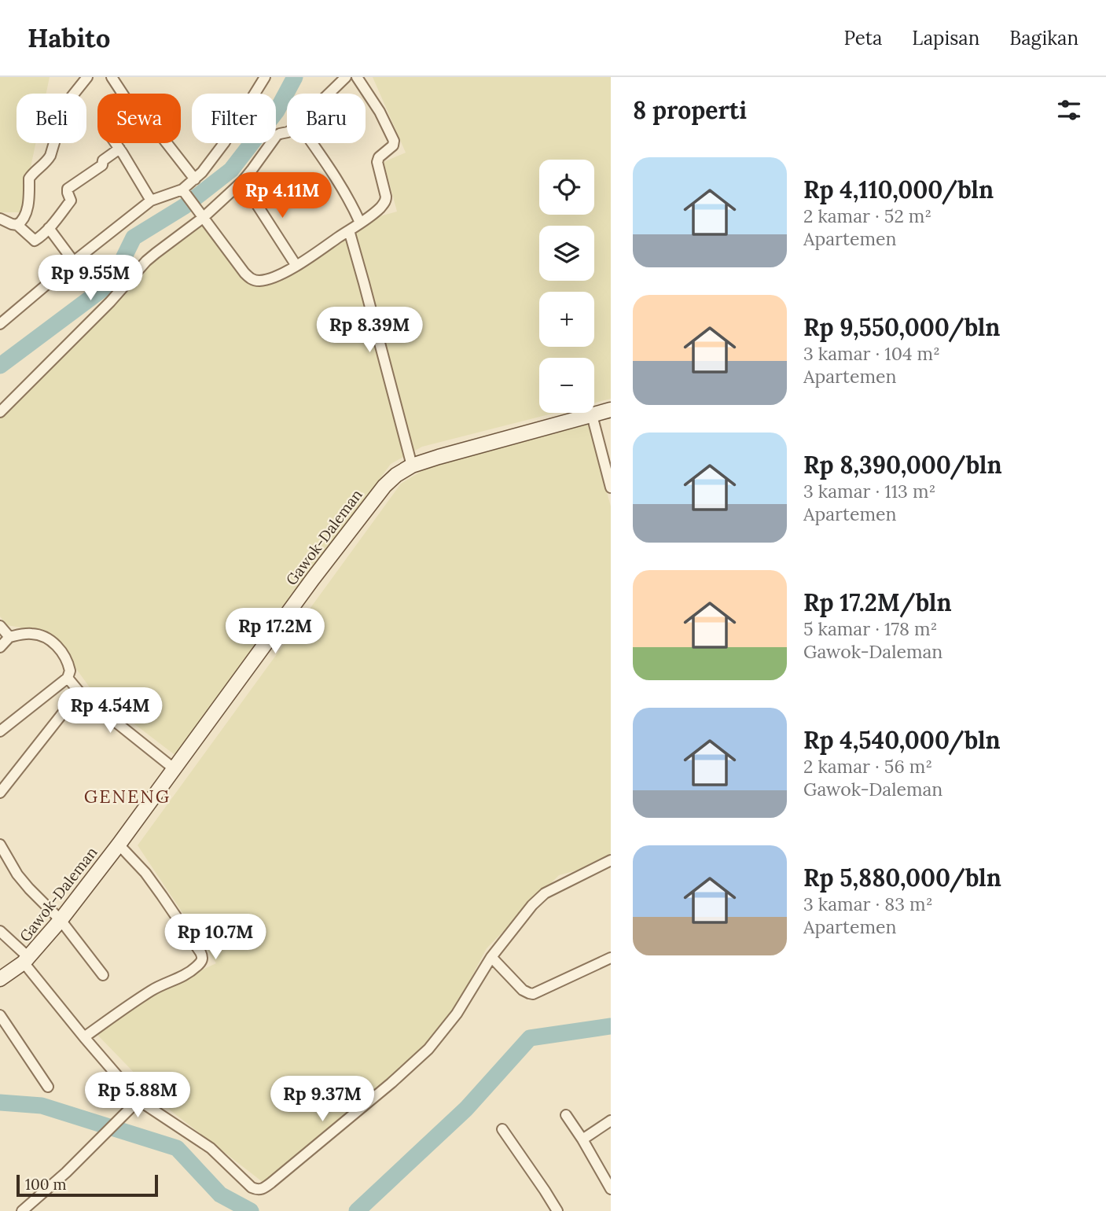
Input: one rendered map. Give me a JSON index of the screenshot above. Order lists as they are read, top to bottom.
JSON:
{
  "streets": {
    "street": ["Gawok-Daleman"]
  },
  "districts": ["GENENG"],
  "scale_bar": "100 m",
  "page": {
    "header": "Habito",
    "nav": ["Peta", "Lapisan", "Bagikan"],
    "heading": "8 properti",
    "chip": [
      "Beli",
      "Sewa",
      "Filter",
      "Baru"
    ],
    "list": [
      {
        "name": "Rp 4,110,000/bln",
        "note": "2 kamar · 52 m² · Apartemen"
      },
      {
        "name": "Rp 9,550,000/bln",
        "note": "3 kamar · 104 m² · Apartemen"
      },
      {
        "name": "Rp 8,390,000/bln",
        "note": "3 kamar · 113 m² · Apartemen"
      },
      {
        "name": "Rp 17.2M/bln",
        "note": "5 kamar · 178 m² · Gawok-Daleman"
      },
      {
        "name": "Rp 4,540,000/bln",
        "note": "2 kamar · 56 m² · Gawok-Daleman"
      },
      {
        "name": "Rp 5,880,000/bln",
        "note": "3 kamar · 83 m² · Apartemen"
      }
    ],
    "map_buttons": ["+", "−"],
    "price": [
      "Rp 4.11M",
      "Rp 9.55M",
      "Rp 8.39M",
      "Rp 17.2M",
      "Rp 4.54M",
      "Rp 10.7M",
      "Rp 5.88M",
      "Rp 9.37M"
    ],
    "scale": "100 m"
  }
}
